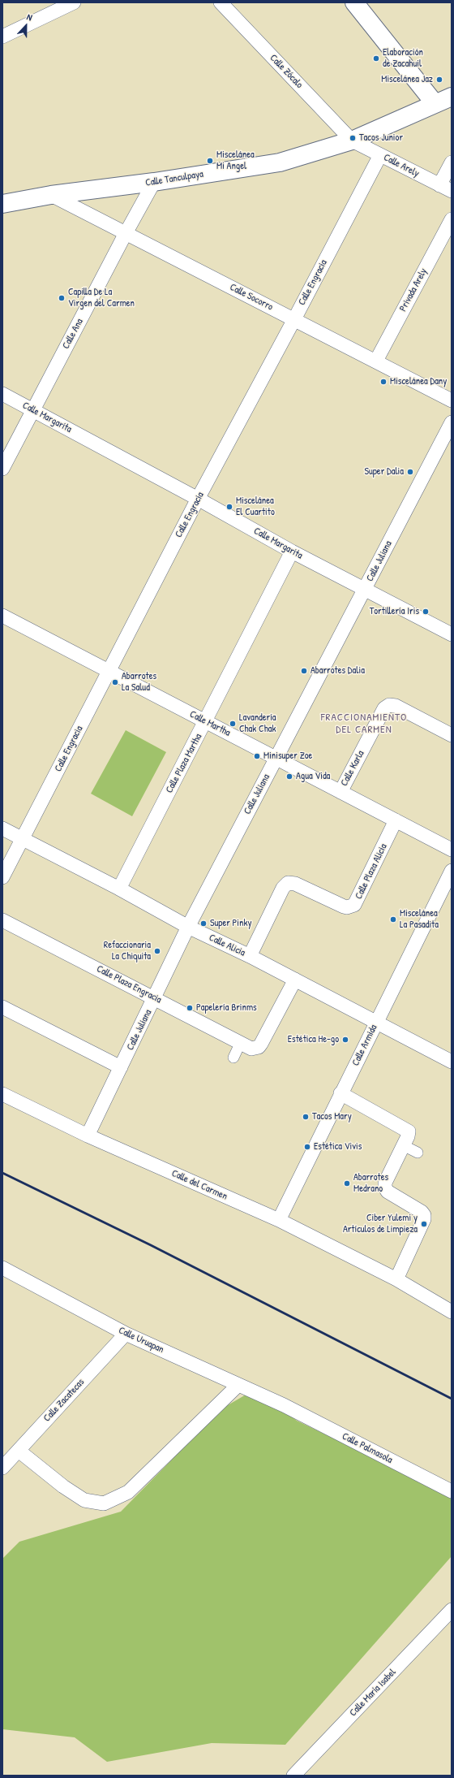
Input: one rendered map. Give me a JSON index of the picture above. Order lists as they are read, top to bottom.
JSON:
{
  "streets": {
    "street": [
      "Calle Zócalo",
      "Calle Arely",
      "Calle Tanculpaya",
      "Calle Engracia",
      "Privada Arely",
      "Calle Socorro",
      "Calle Ana",
      "Calle Margarita",
      "Calle Juliana",
      "Calle Martha",
      "Calle Plaza Martha",
      "Calle Karla",
      "Calle Plaza Alicia",
      "Calle Alicia",
      "Calle Plaza Engracia",
      "Calle Armida",
      "Calle del Carmen",
      "Calle Uruapan",
      "Calle Zacatecas",
      "Calle Palmasola",
      "Calle María Isabel"
    ]
  },
  "crossings": [
    ["Calle Zócalo", "Calle Arely"],
    ["Calle Zócalo", "Calle Tanculpaya"],
    ["Calle Arely", "Calle Tanculpaya"],
    ["Calle Arely", "Calle Engracia"],
    ["Calle Tanculpaya", "Calle Socorro"],
    ["Calle Tanculpaya", "Calle Ana"],
    ["Calle Engracia", "Calle Socorro"],
    ["Calle Engracia", "Calle Margarita"],
    ["Calle Engracia", "Calle Martha"],
    ["Calle Engracia", "Calle Alicia"],
    ["Privada Arely", "Calle Socorro"],
    ["Calle Socorro", "Calle Ana"],
    ["Calle Ana", "Calle Margarita"],
    ["Calle Margarita", "Calle Juliana"],
    ["Calle Margarita", "Calle Plaza Martha"],
    ["Calle Juliana", "Calle Martha"],
    ["Calle Juliana", "Calle Alicia"],
    ["Calle Juliana", "Calle Plaza Engracia"],
    ["Calle Juliana", "Calle del Carmen"],
    ["Calle Martha", "Calle Plaza Martha"],
    ["Calle Martha", "Calle Karla"],
    ["Calle Martha", "Calle Plaza Alicia"],
    ["Calle Plaza Martha", "Calle Alicia"],
    ["Calle Plaza Alicia", "Calle Alicia"],
    ["Calle Alicia", "Calle Plaza Engracia"],
    ["Calle Alicia", "Calle Armida"],
    ["Calle Armida", "Calle del Carmen"],
    ["Calle Uruapan", "Calle Zacatecas"],
    ["Calle Uruapan", "Calle Palmasola"]
  ],
  "districts": ["FRACCIONAMIENTO DEL CARMEN"],
  "places": [
    "Elaboración de Zacahuil",
    "Miscelánea Jaz",
    "Tacos Junior",
    "Miscelánea Mi Angel",
    "Capilla De La Virgen del Carmen",
    "Miscelánea Dany",
    "Super Dalia",
    "Miscelánea El Cuartito",
    "Tortillería Iris",
    "Abarrotes Dalia",
    "Abarrotes La Salud",
    "Lavandería Chak Chak",
    "Minisuper Zoe",
    "Agua Vida",
    "Miscelánea La Pasadita",
    "Super Pinky",
    "Refaccionaria La Chiquita",
    "Papelería Brinms",
    "Estética He-go",
    "Tacos Mary",
    "Estética Vivis",
    "Abarrotes Medrano",
    "Ciber Yulemi y Artículos de Limpieza"
  ],
  "north": "top"
}
